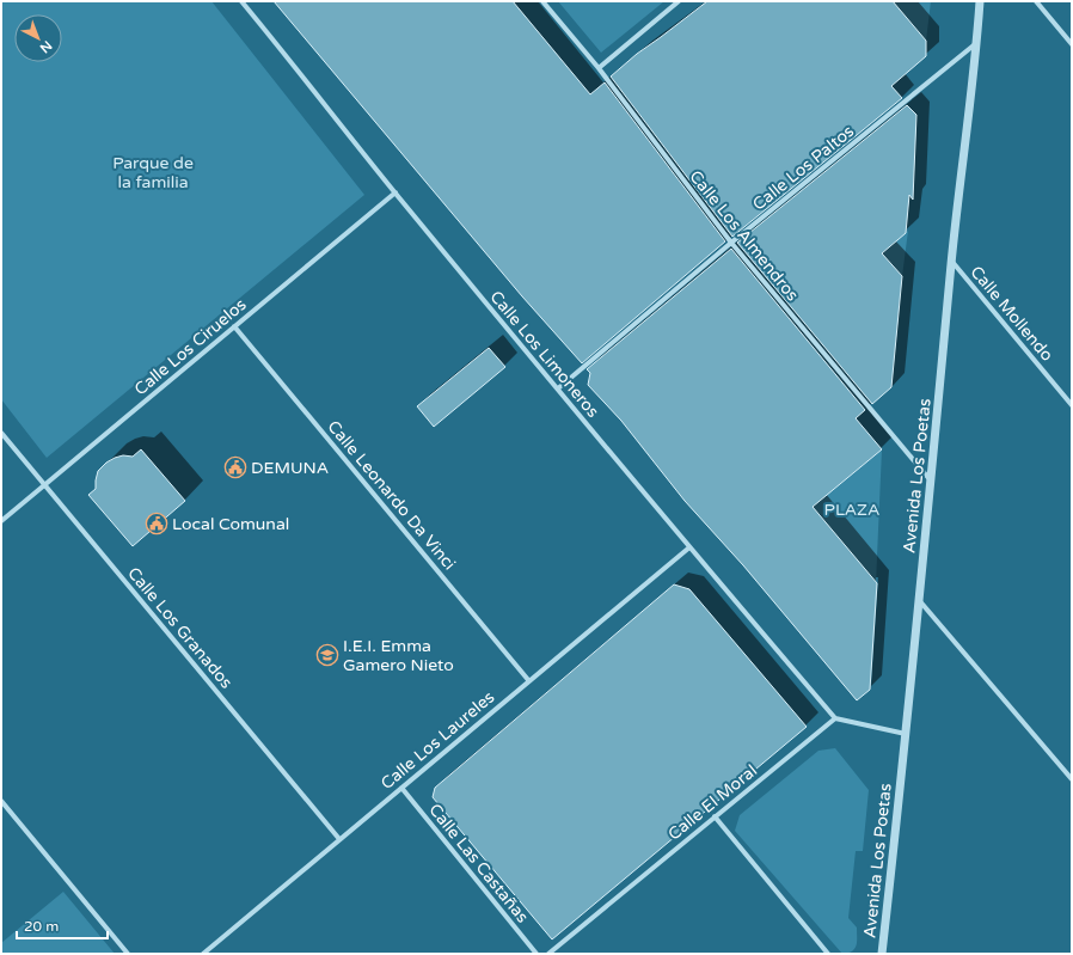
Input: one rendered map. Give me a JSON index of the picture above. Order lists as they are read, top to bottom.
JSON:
{
  "streets": {
    "street": [
      "Calle Los Paltos",
      "Calle Los Almendros",
      "Calle Mollendo",
      "Calle Los Ciruelos",
      "Calle Los Limoneros",
      "Avenida Los Poetas",
      "Calle Leonardo Da Vinci",
      "Calle Los Granados",
      "Calle Los Laureles",
      "Calle El Moral",
      "Calle Las Castañas"
    ]
  },
  "crossings": [
    ["Calle Los Paltos", "Calle Los Almendros"],
    ["Calle Los Paltos", "Calle Los Limoneros"],
    ["Calle Los Paltos", "Avenida Los Poetas"],
    ["Calle Los Almendros", "Avenida Los Poetas"],
    ["Calle Mollendo", "Avenida Los Poetas"],
    ["Calle Los Ciruelos", "Calle Los Limoneros"],
    ["Calle Los Ciruelos", "Calle Leonardo Da Vinci"],
    ["Calle Los Ciruelos", "Calle Los Granados"],
    ["Calle Los Limoneros", "Calle Los Laureles"],
    ["Calle Los Limoneros", "Calle El Moral"],
    ["Calle Leonardo Da Vinci", "Calle Los Laureles"],
    ["Calle Los Granados", "Calle Los Laureles"],
    ["Calle Los Laureles", "Calle Las Castañas"]
  ],
  "parks": ["Parque de la familia", "PLAZA"],
  "places": {
    "public building": ["DEMUNA", "Local Comunal"],
    "school or university": ["I.E.I. Emma Gamero Nieto"]
  },
  "scale_bar": "20 m",
  "north": "bottom right"
}
